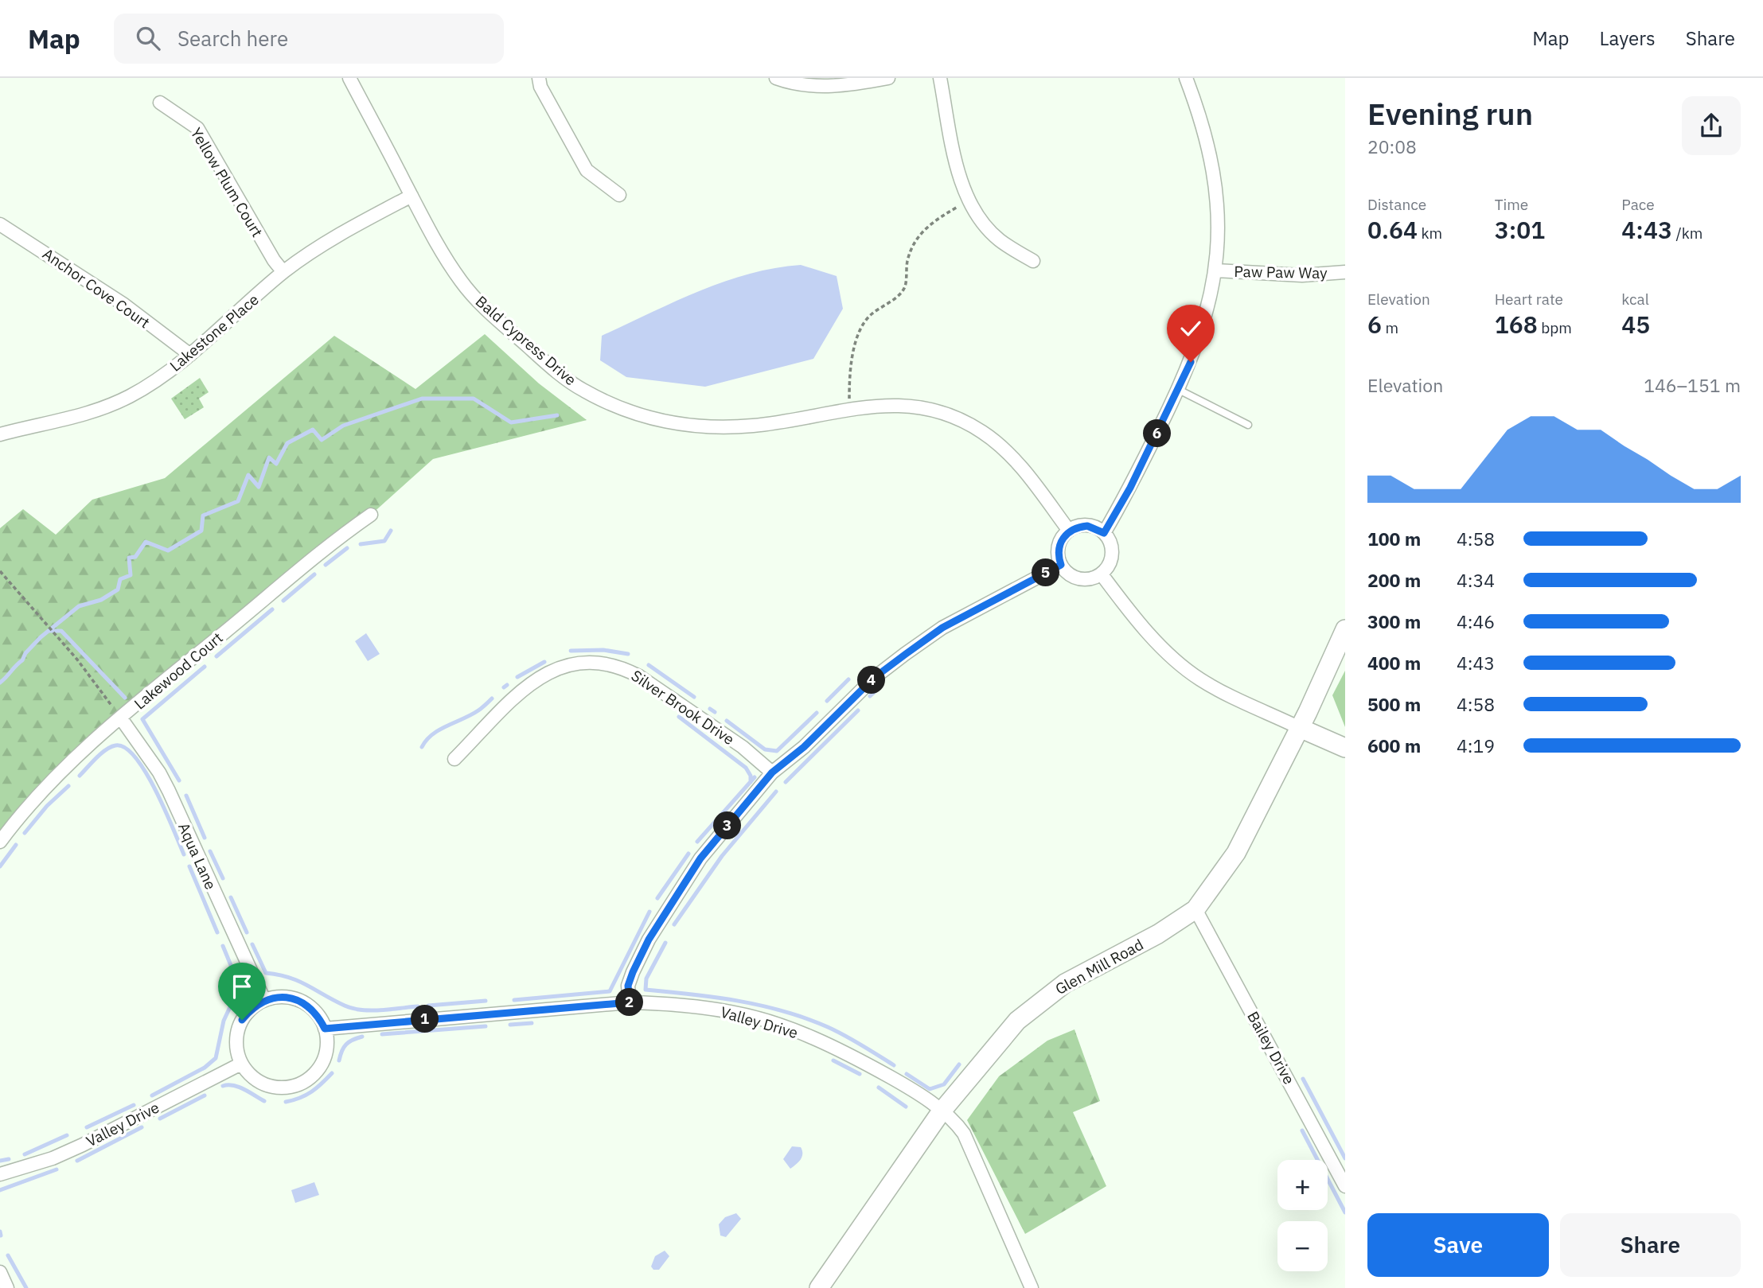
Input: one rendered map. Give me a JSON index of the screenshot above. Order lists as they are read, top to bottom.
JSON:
{
  "streets": {
    "main road": ["Glen Mill Road"],
    "street": [
      "Yellow Plum Court",
      "Paw Paw Way",
      "Anchor Cove Court",
      "Lakestone Place",
      "Bald Cypress Drive",
      "Lakewood Court",
      "Silver Brook Drive",
      "Aqua Lane",
      "Valley Drive",
      "Bailey Drive"
    ]
  },
  "crossings": [
    ["Yellow Plum Court", "Lakestone Place"],
    ["Anchor Cove Court", "Lakestone Place"],
    ["Lakestone Place", "Bald Cypress Drive"],
    ["Lakewood Court", "Aqua Lane"],
    ["Aqua Lane", "Valley Drive"],
    ["Glen Mill Road", "Valley Drive"],
    ["Glen Mill Road", "Bailey Drive"]
  ],
  "page": {
    "header": "Map",
    "search": "Search here",
    "nav": ["Map", "Layers", "Share"],
    "heading": ["Evening run", "20:08"],
    "stats": [
      ["Distance", "0.64 km"],
      ["Time", "3:01"],
      ["Pace", "4:43 /km"],
      ["Elevation", "6 m"],
      ["Heart rate", "168 bpm"],
      ["kcal", "45"]
    ],
    "chart": ["Elevation", "146–151 m"],
    "pins": [
      "6",
      "5",
      "4",
      "3",
      "2",
      "1"
    ],
    "list": [
      {
        "name": "100 m",
        "note": "4:58"
      },
      {
        "name": "200 m",
        "note": "4:34"
      },
      {
        "name": "300 m",
        "note": "4:46"
      },
      {
        "name": "400 m",
        "note": "4:43"
      },
      {
        "name": "500 m",
        "note": "4:58"
      },
      {
        "name": "600 m",
        "note": "4:19"
      }
    ],
    "map_buttons": ["+", "−"],
    "buttons": ["Save", "Share"]
  }
}
